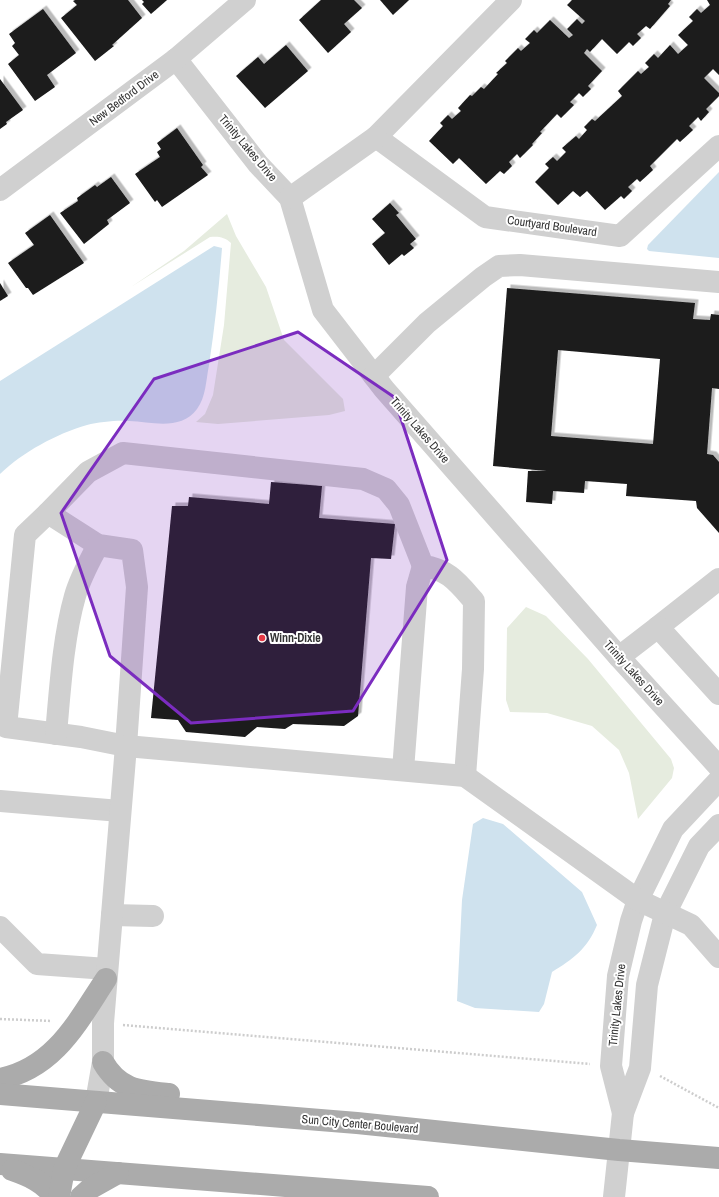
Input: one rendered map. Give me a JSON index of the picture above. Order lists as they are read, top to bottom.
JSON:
{
  "streets": {
    "main road": ["Sun City Center Boulevard"],
    "street": ["New Bedford Drive", "Trinity Lakes Drive", "Courtyard Boulevard"]
  },
  "crossings": [
    ["New Bedford Drive", "Trinity Lakes Drive"],
    ["Trinity Lakes Drive", "Sun City Center Boulevard"]
  ],
  "places": ["Winn-Dixie"]
}
